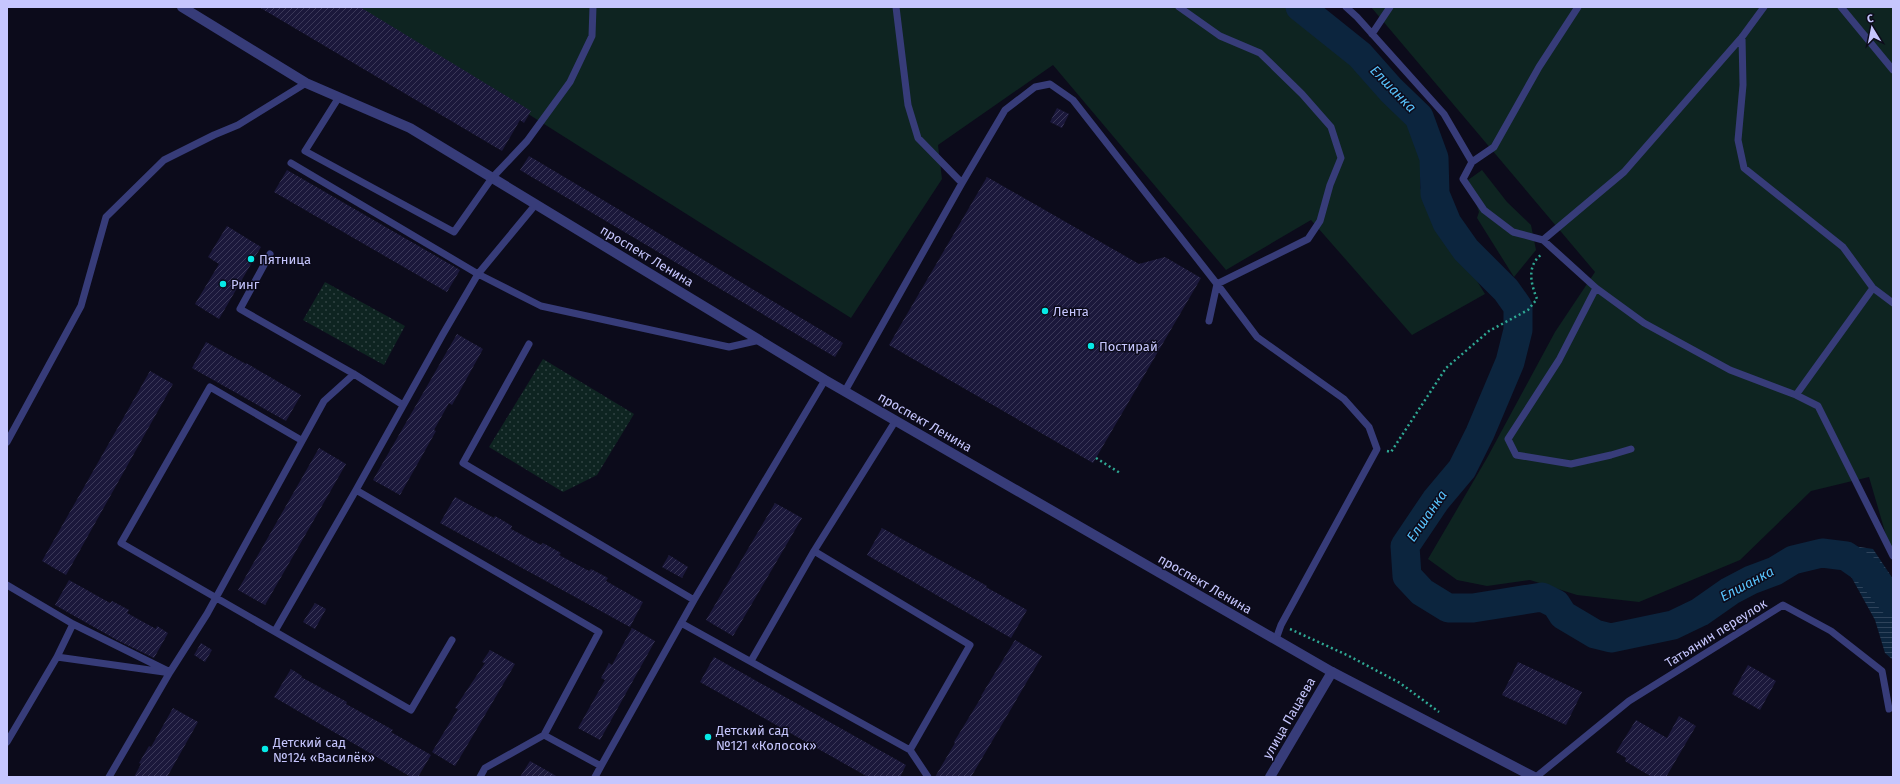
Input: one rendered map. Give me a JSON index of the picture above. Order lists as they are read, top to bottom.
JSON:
{
  "streets": {
    "street": ["проспект Ленина", "улица Пацаева"],
    "lane": ["Татьянин переулок"]
  },
  "crossings": [
    ["проспект Ленина", "Татьянин переулок"],
    ["проспект Ленина", "улица Пацаева"]
  ],
  "water": ["Елшанка"],
  "places": [
    "Пятница",
    "Ринг",
    "Лента",
    "Постирай",
    "Детский сад №121 «Колосок»",
    "Детский сад №124 «Василёк»"
  ],
  "north": "top"
}
